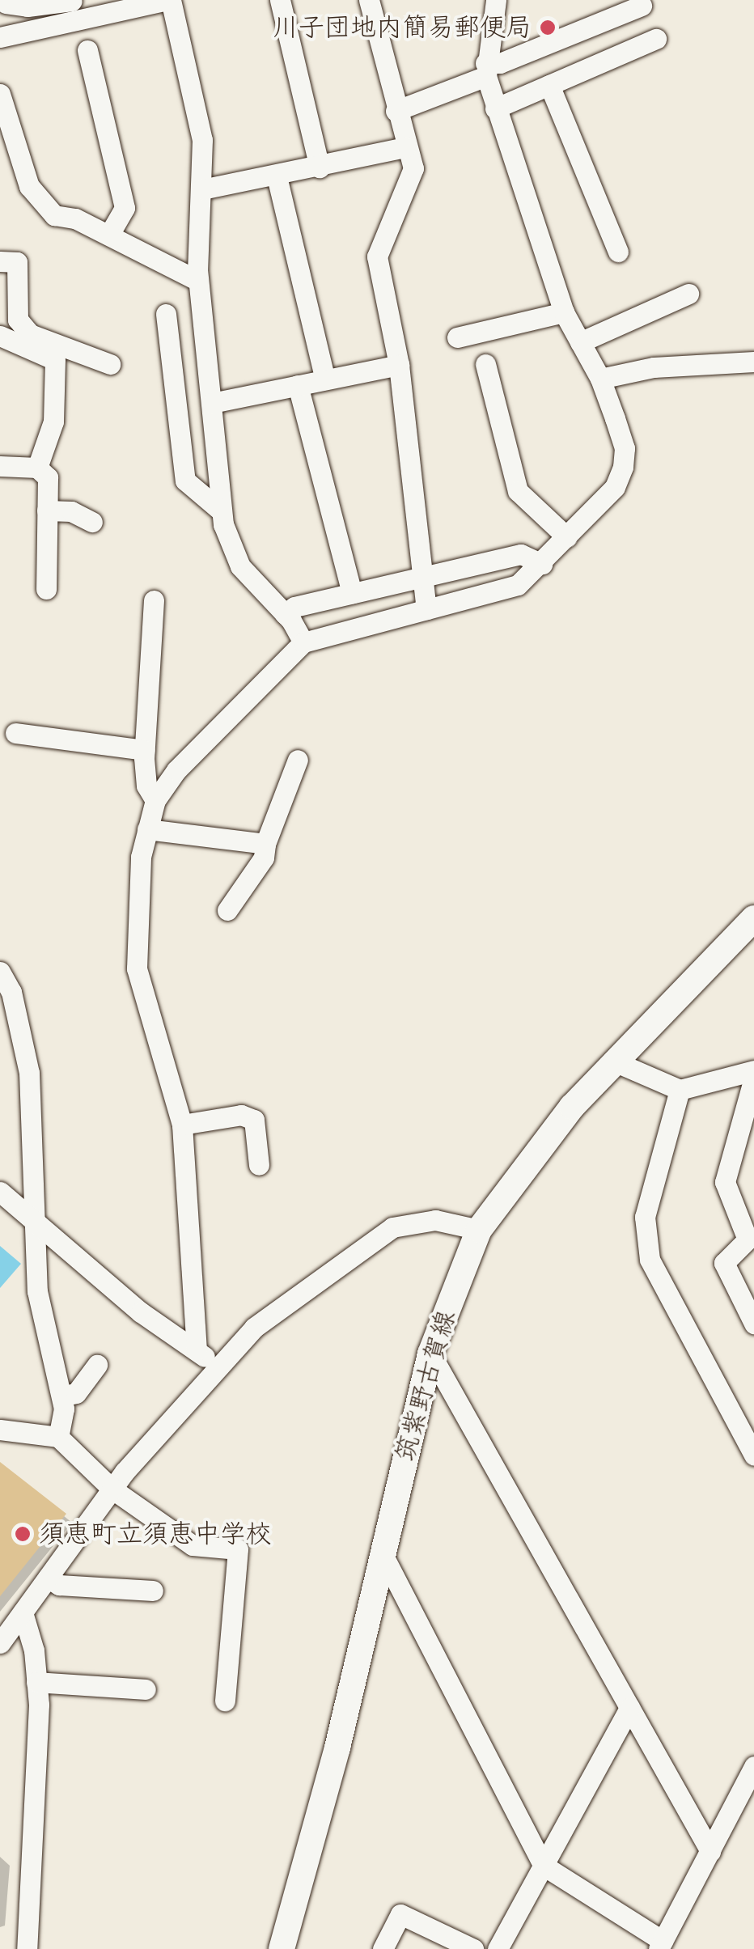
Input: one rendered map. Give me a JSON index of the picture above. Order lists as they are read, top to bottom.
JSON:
{
  "streets": {
    "main road": ["筑紫野古賀線"]
  },
  "places": ["川子団地内簡易郵便局", "須恵町立須恵中学校"]
}
